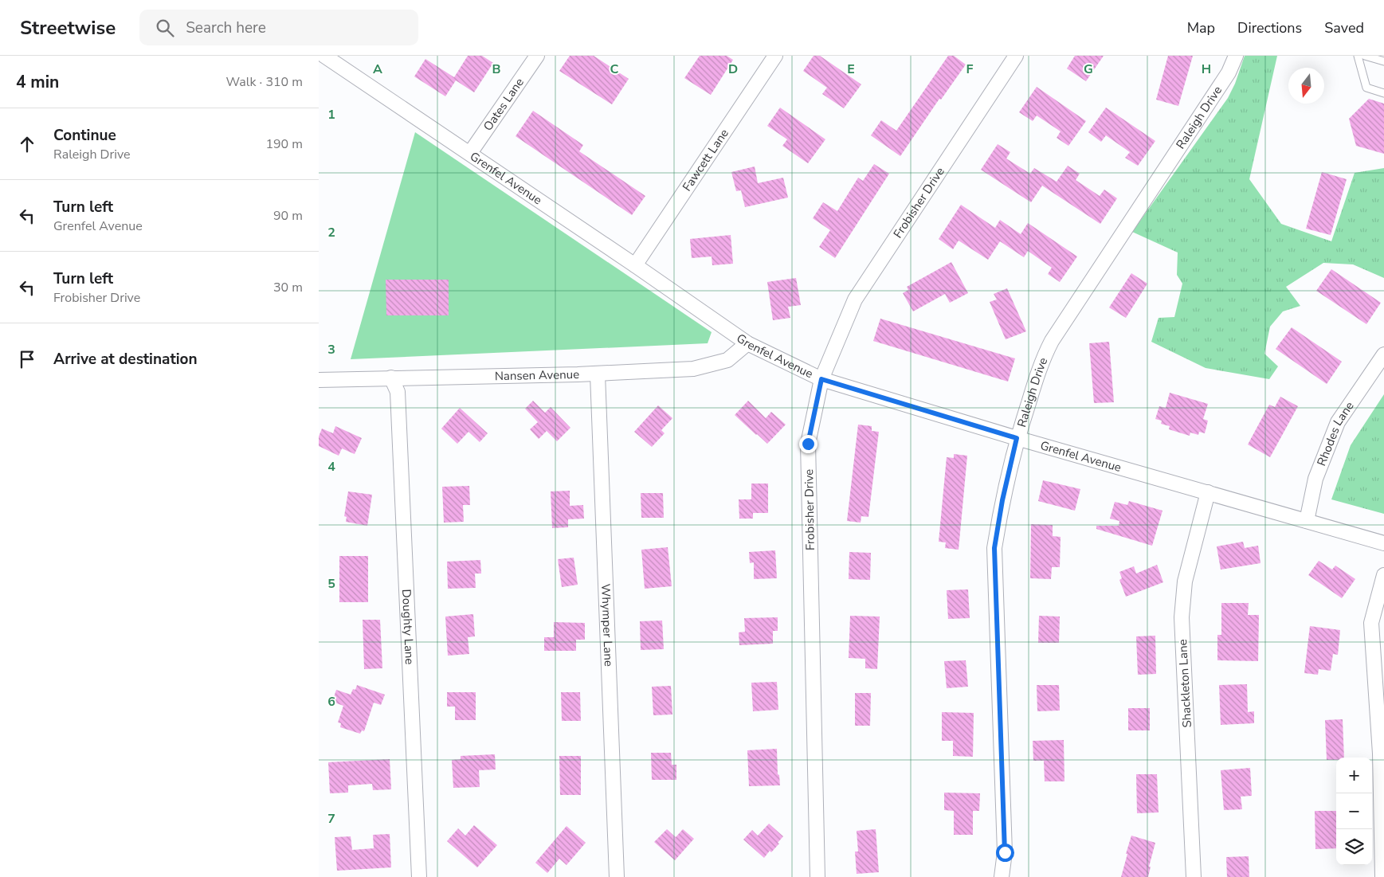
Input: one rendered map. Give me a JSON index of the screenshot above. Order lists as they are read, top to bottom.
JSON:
{
  "streets": {
    "street": [
      "Oates Lane",
      "Raleigh Drive",
      "Fawcett Lane",
      "Grenfel Avenue",
      "Frobisher Drive",
      "Nansen Avenue",
      "Rhodes Lane",
      "Whymper Lane",
      "Doughty Lane",
      "Shackleton Lane"
    ]
  },
  "crossings": [
    ["Oates Lane", "Grenfel Avenue"],
    ["Raleigh Drive", "Grenfel Avenue"],
    ["Fawcett Lane", "Grenfel Avenue"],
    ["Grenfel Avenue", "Frobisher Drive"],
    ["Grenfel Avenue", "Nansen Avenue"],
    ["Grenfel Avenue", "Rhodes Lane"],
    ["Grenfel Avenue", "Shackleton Lane"],
    ["Nansen Avenue", "Whymper Lane"],
    ["Nansen Avenue", "Doughty Lane"]
  ],
  "north": "bottom",
  "page": {
    "header": "Streetwise",
    "search": "Search here",
    "nav": ["Map", "Directions", "Saved"],
    "heading": ["4 min", "Walk · 310 m"],
    "list": [
      ["Continue", "Raleigh Drive", "190 m"],
      ["Turn left", "Grenfel Avenue", "90 m"],
      ["Turn left", "Frobisher Drive", "30 m"],
      "Arrive at destination"
    ],
    "map_buttons": ["+", "−"]
  },
  "grid": {
    "columns": [
      "A",
      "B",
      "C",
      "D",
      "E",
      "F",
      "G",
      "H"
    ],
    "rows": [
      "1",
      "2",
      "3",
      "4",
      "5",
      "6",
      "7"
    ]
  }
}
